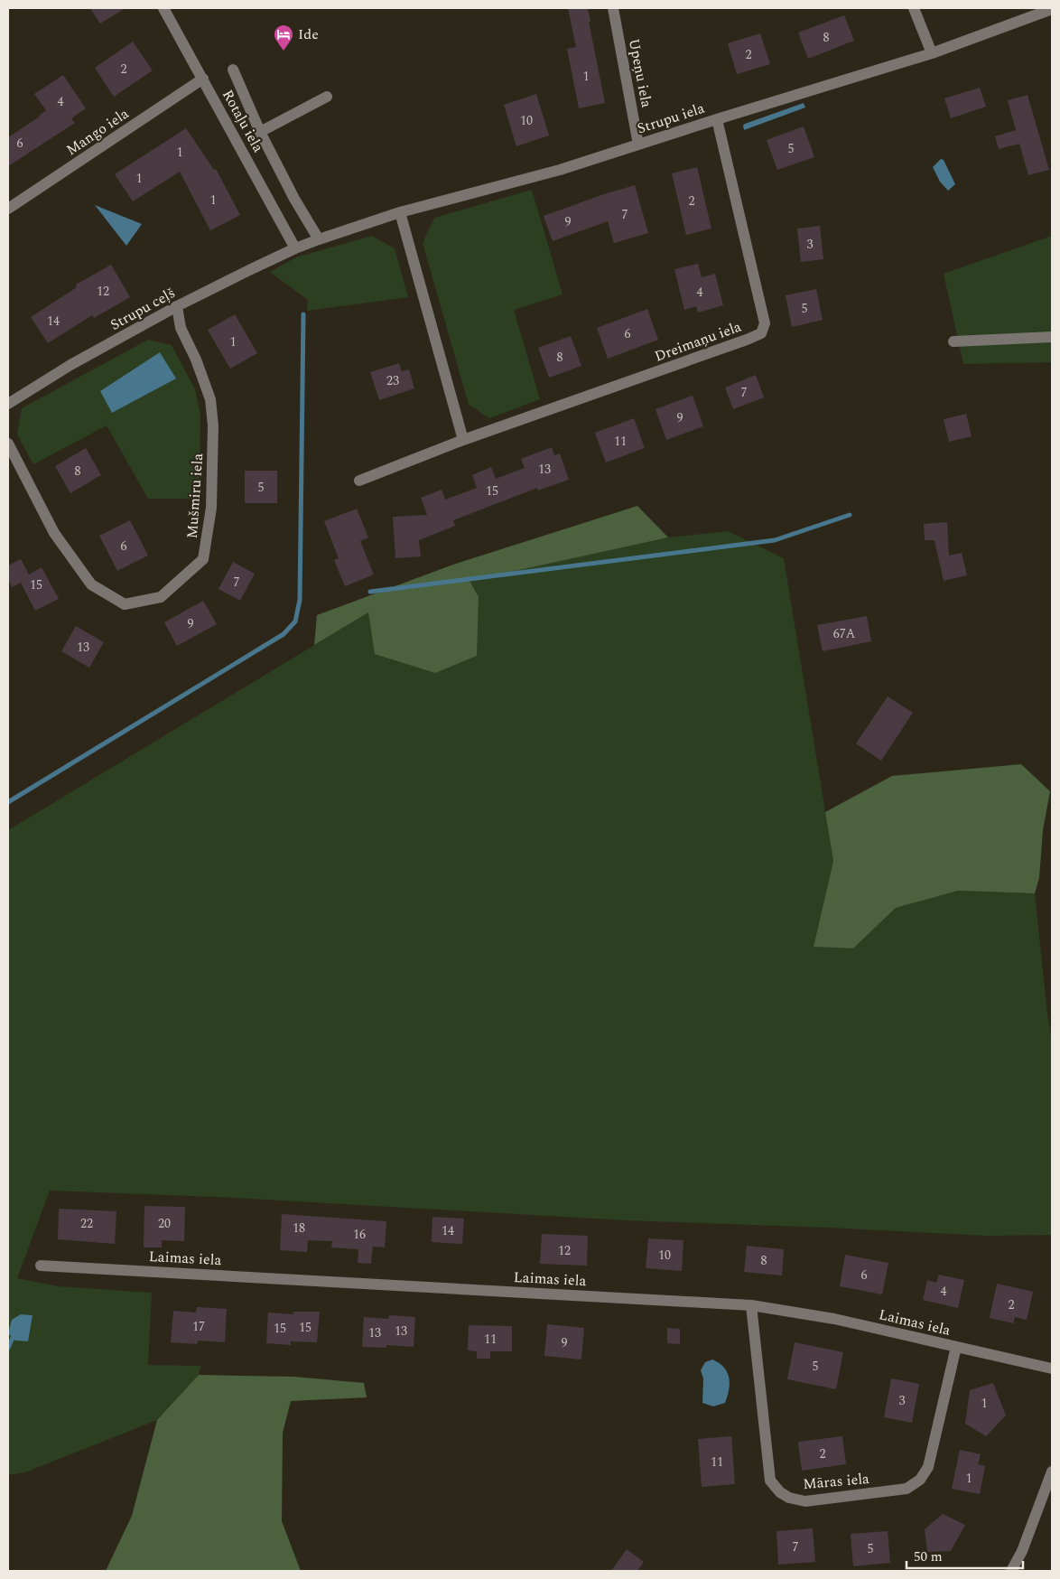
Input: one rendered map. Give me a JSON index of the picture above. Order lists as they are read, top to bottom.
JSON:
{
  "streets": {
    "street": [
      "Upeņu iela",
      "Strupu iela",
      "Rotaļu iela",
      "Mango iela",
      "Strupu ceļš",
      "Dreimaņu iela",
      "Mušmiru iela",
      "Laimas iela",
      "Māras iela"
    ]
  },
  "crossings": [
    ["Upeņu iela", "Strupu iela"],
    ["Strupu iela", "Rotaļu iela"],
    ["Strupu iela", "Strupu ceļš"],
    ["Strupu iela", "Dreimaņu iela"],
    ["Rotaļu iela", "Mango iela"],
    ["Rotaļu iela", "Strupu ceļš"],
    ["Strupu ceļš", "Mušmiru iela"],
    ["Laimas iela", "Māras iela"]
  ],
  "places": {
    "hotel": ["Ide"]
  },
  "house_numbers": [
    "8",
    "2",
    "2",
    "1",
    "4",
    "10",
    "6",
    "5",
    "1",
    "1",
    "1",
    "2",
    "7",
    "9",
    "3",
    "12",
    "4",
    "5",
    "14",
    "6",
    "1",
    "8",
    "23",
    "7",
    "9",
    "11",
    "13",
    "8",
    "5",
    "15",
    "6",
    "7",
    "15",
    "9",
    "67A",
    "13",
    "22",
    "20",
    "18",
    "14",
    "16",
    "12",
    "10",
    "8",
    "6",
    "4",
    "2",
    "17",
    "15",
    "15",
    "13",
    "13",
    "11",
    "9",
    "5",
    "3",
    "1",
    "2",
    "11",
    "1",
    "7",
    "5"
  ],
  "scale_bar": "50 m"
}
